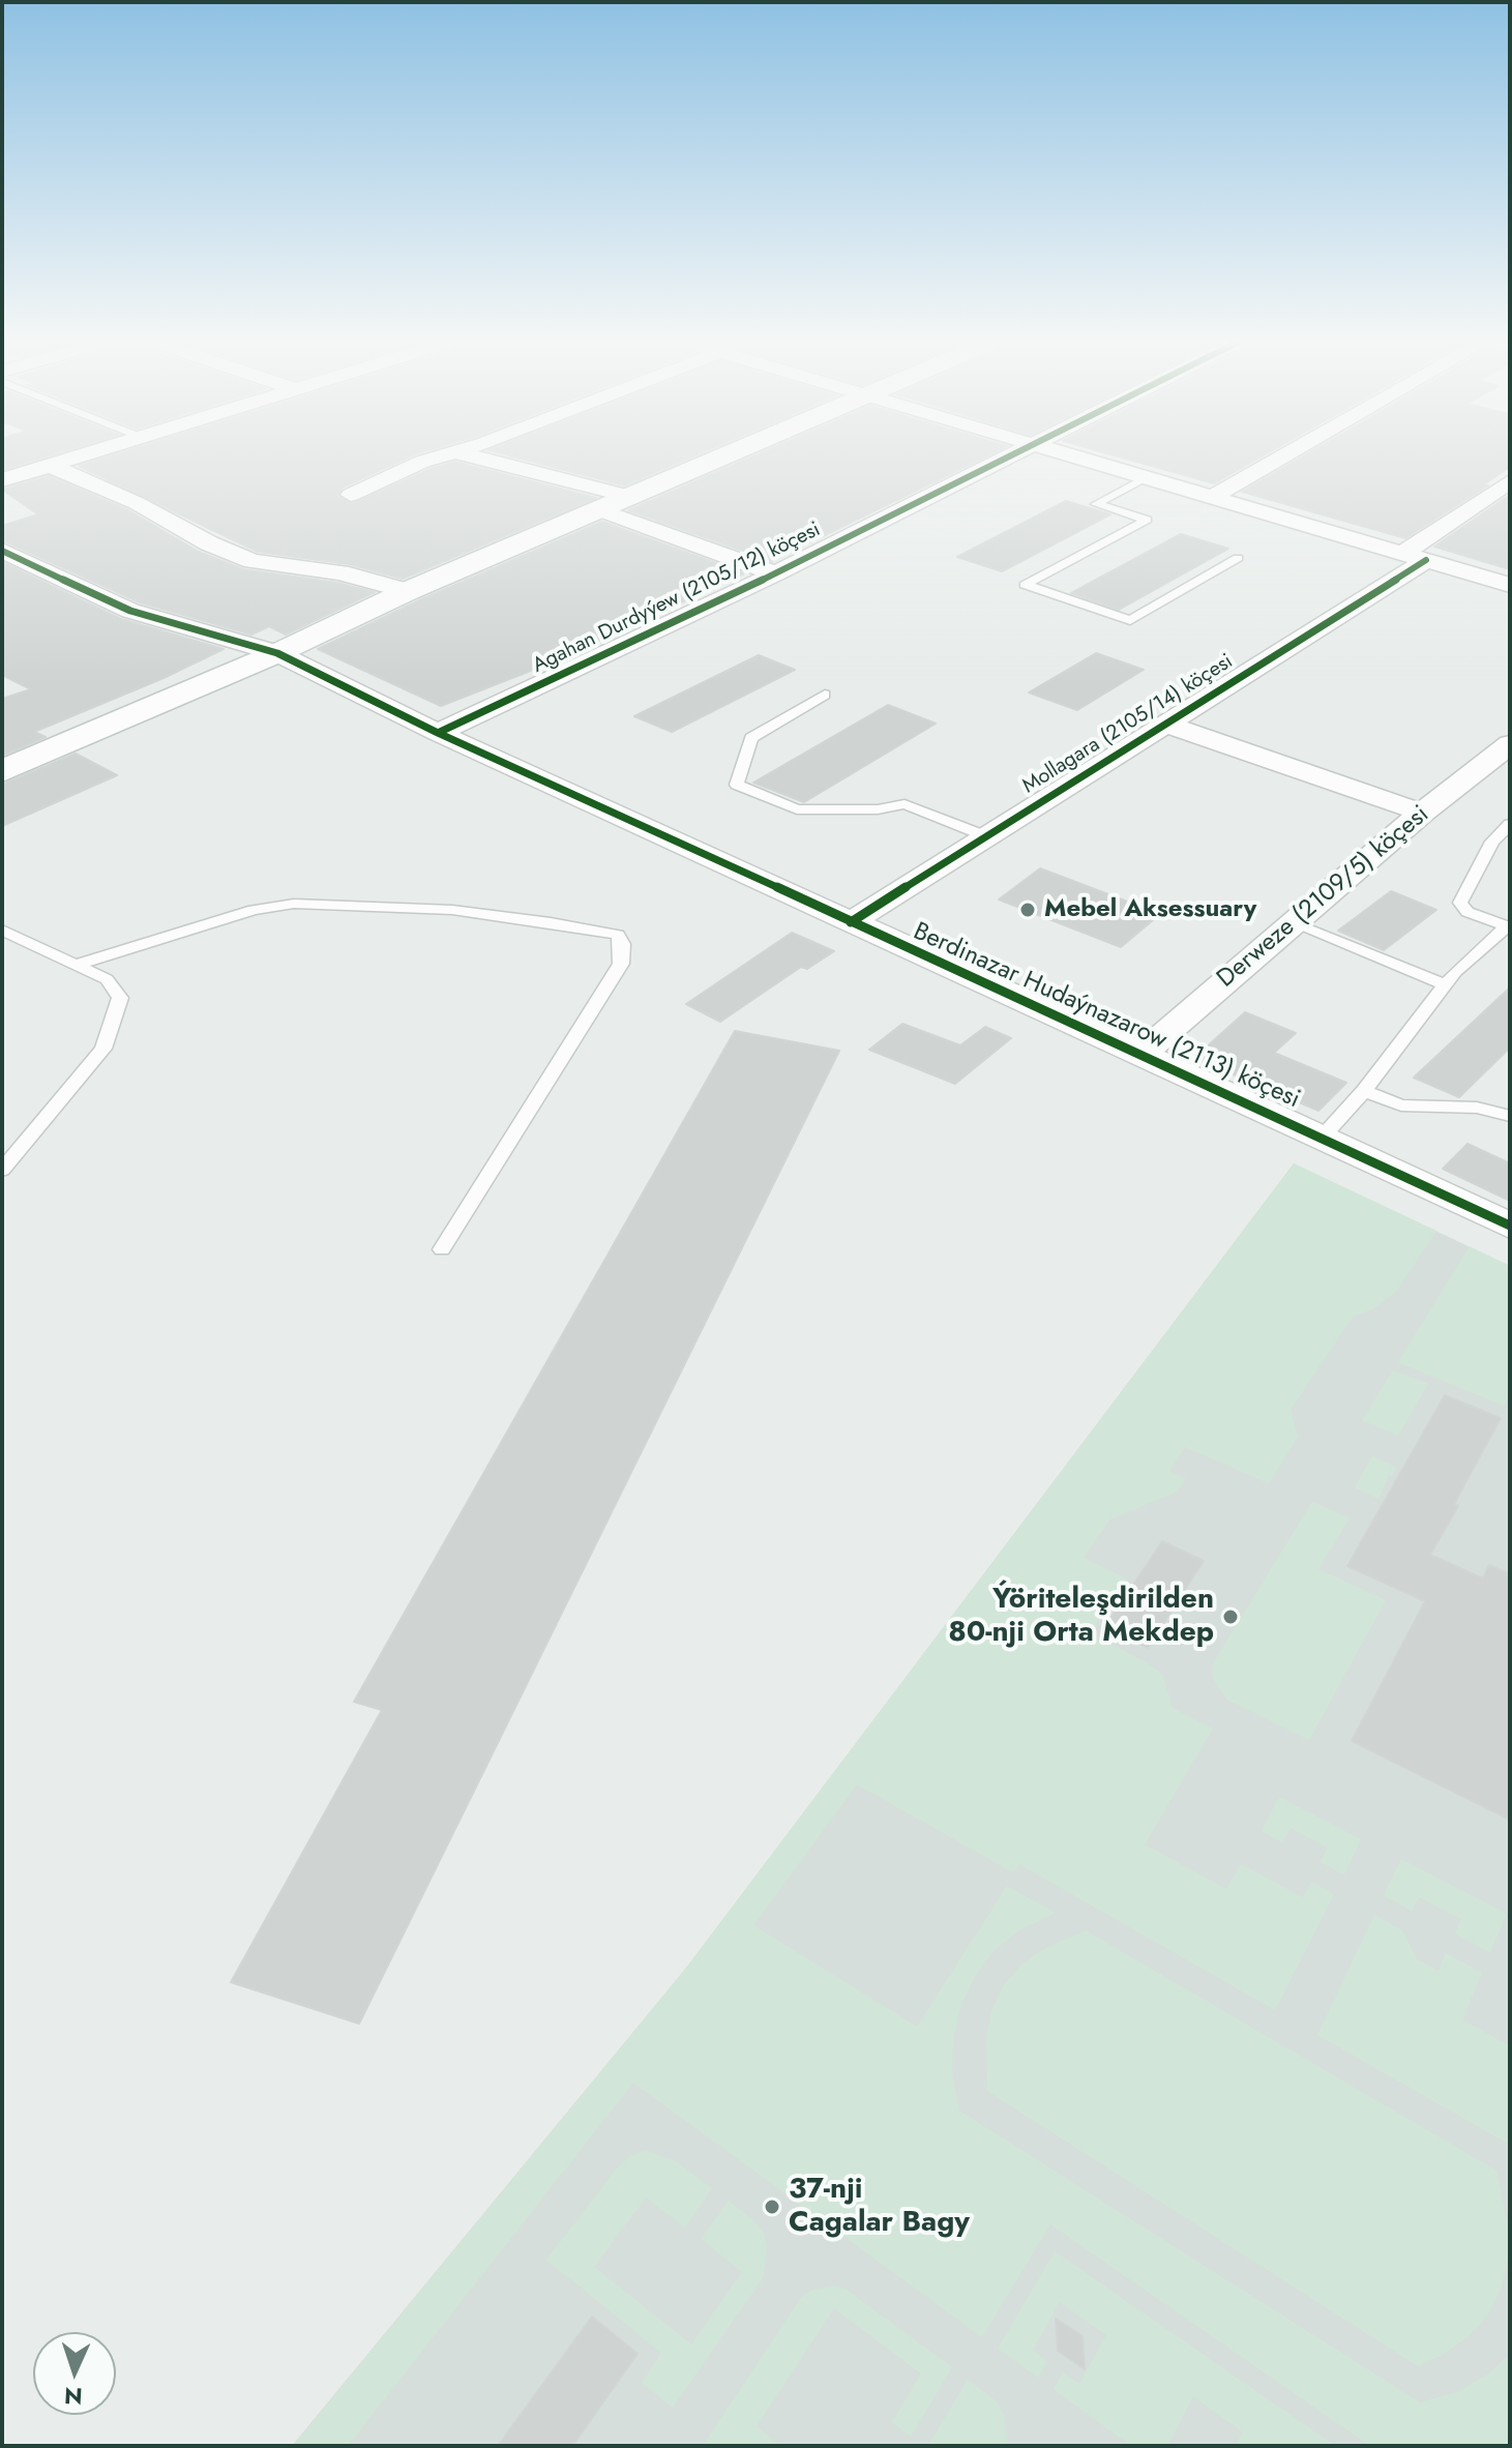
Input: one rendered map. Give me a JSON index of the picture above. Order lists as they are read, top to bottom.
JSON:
{
  "streets": {
    "street": [
      "Agahan Durdyýew (2105/12) köçesi",
      "Mollagara (2105/14) köçesi",
      "Derweze (2109/5) köçesi",
      "Berdinazar Hudaýnazarow (2113) köçesi"
    ]
  },
  "crossings": [
    ["Agahan Durdyýew (2105/12) köçesi", "Berdinazar Hudaýnazarow (2113) köçesi"],
    ["Mollagara (2105/14) köçesi", "Berdinazar Hudaýnazarow (2113) köçesi"],
    ["Derweze (2109/5) köçesi", "Berdinazar Hudaýnazarow (2113) köçesi"]
  ],
  "places": ["Mebel Aksessuary", "Ýöriteleşdirilden 80-nji Orta Mekdep", "37-nji Cagalar Bagy"],
  "north": "bottom"
}
